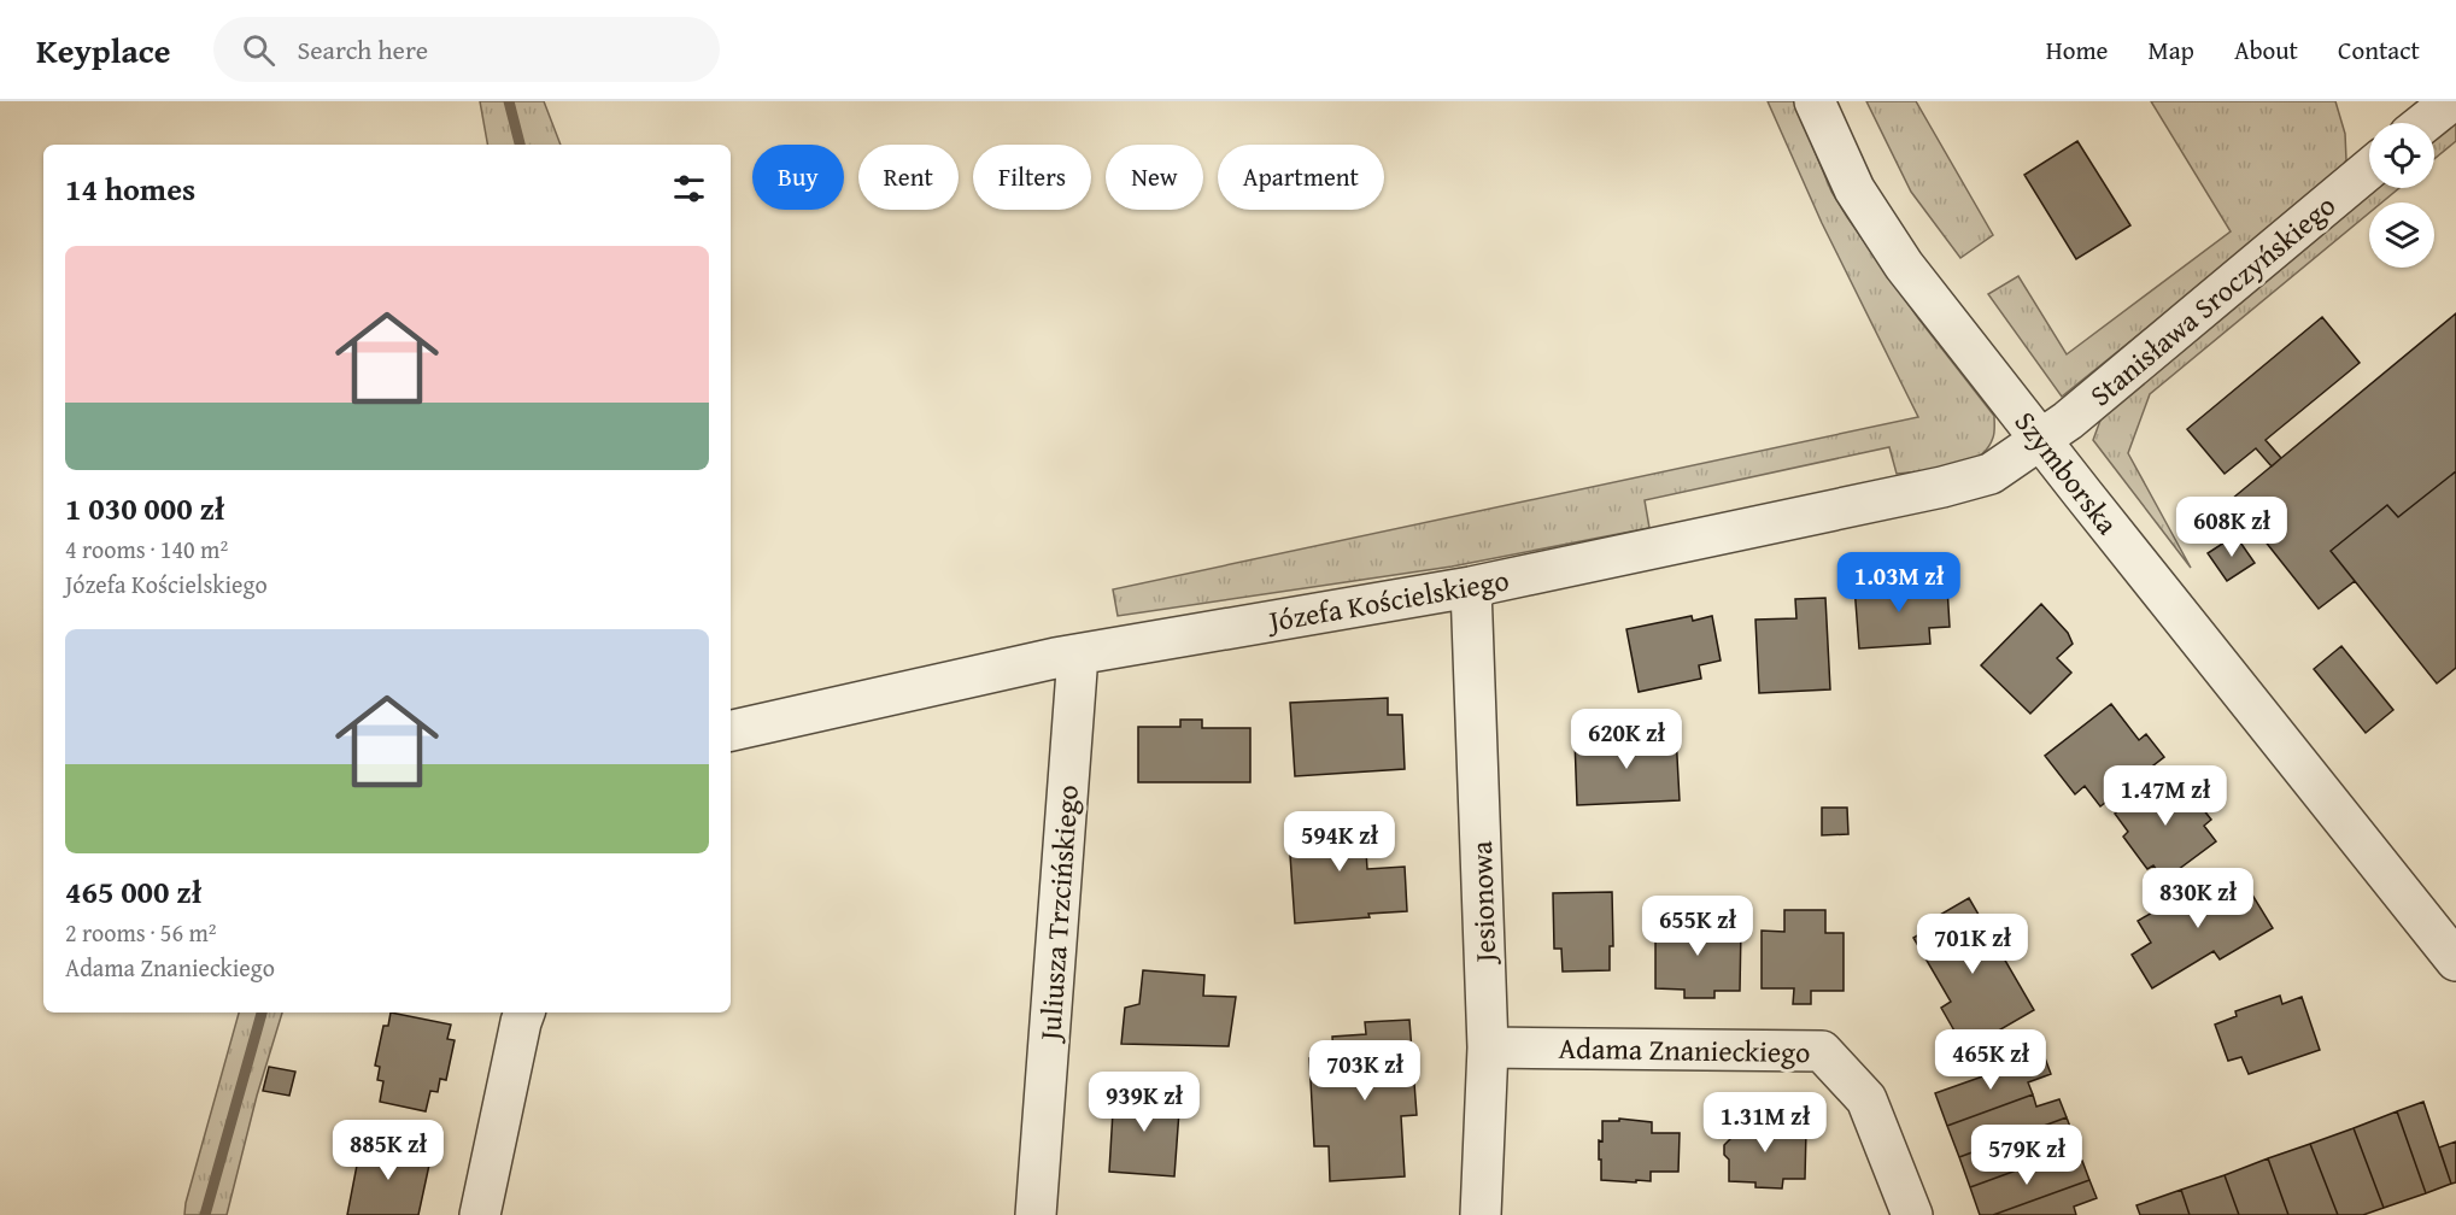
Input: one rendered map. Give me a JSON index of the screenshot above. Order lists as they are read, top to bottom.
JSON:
{
  "streets": {
    "street": [
      "Stanisława Sroczyńskiego",
      "Szymborska",
      "Józefa Kościelskiego",
      "Jesionowa",
      "Juliusza Trzcińskiego",
      "Adama Znanieckiego"
    ]
  },
  "crossings": [
    ["Stanisława Sroczyńskiego", "Szymborska"],
    ["Stanisława Sroczyńskiego", "Józefa Kościelskiego"],
    ["Szymborska", "Józefa Kościelskiego"],
    ["Józefa Kościelskiego", "Jesionowa"],
    ["Józefa Kościelskiego", "Juliusza Trzcińskiego"],
    ["Jesionowa", "Adama Znanieckiego"]
  ],
  "page": {
    "header": "Keyplace",
    "search": "Search here",
    "nav": [
      "Home",
      "Map",
      "About",
      "Contact"
    ],
    "chip": [
      "Buy",
      "Rent",
      "Filters",
      "New",
      "Apartment"
    ],
    "heading": "14 homes",
    "list": [
      {
        "name": "1 030 000 zł",
        "note": "4 rooms · 140 m² · Józefa Kościelskiego"
      },
      {
        "name": "465 000 zł",
        "note": "2 rooms · 56 m² · Adama Znanieckiego"
      }
    ],
    "price": [
      "608K zł",
      "1.03M zł",
      "620K zł",
      "1.47M zł",
      "594K zł",
      "830K zł",
      "655K zł",
      "701K zł",
      "465K zł",
      "703K zł",
      "939K zł",
      "1.31M zł",
      "885K zł",
      "579K zł"
    ]
  }
}
